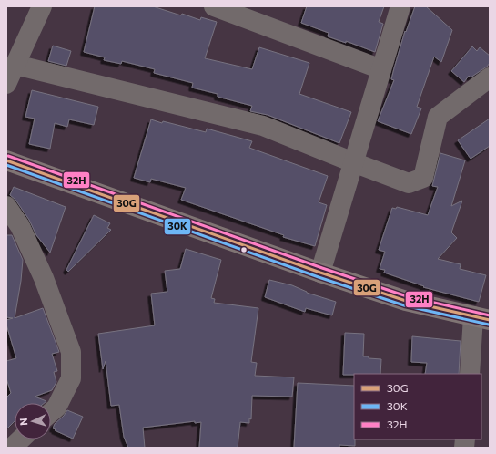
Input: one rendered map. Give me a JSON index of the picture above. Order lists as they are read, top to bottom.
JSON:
{
  "lines": ["transit line 32H", "transit line 30G", "transit line 30K"],
  "legend": ["30G", "30K", "32H"],
  "north": "left"
}
